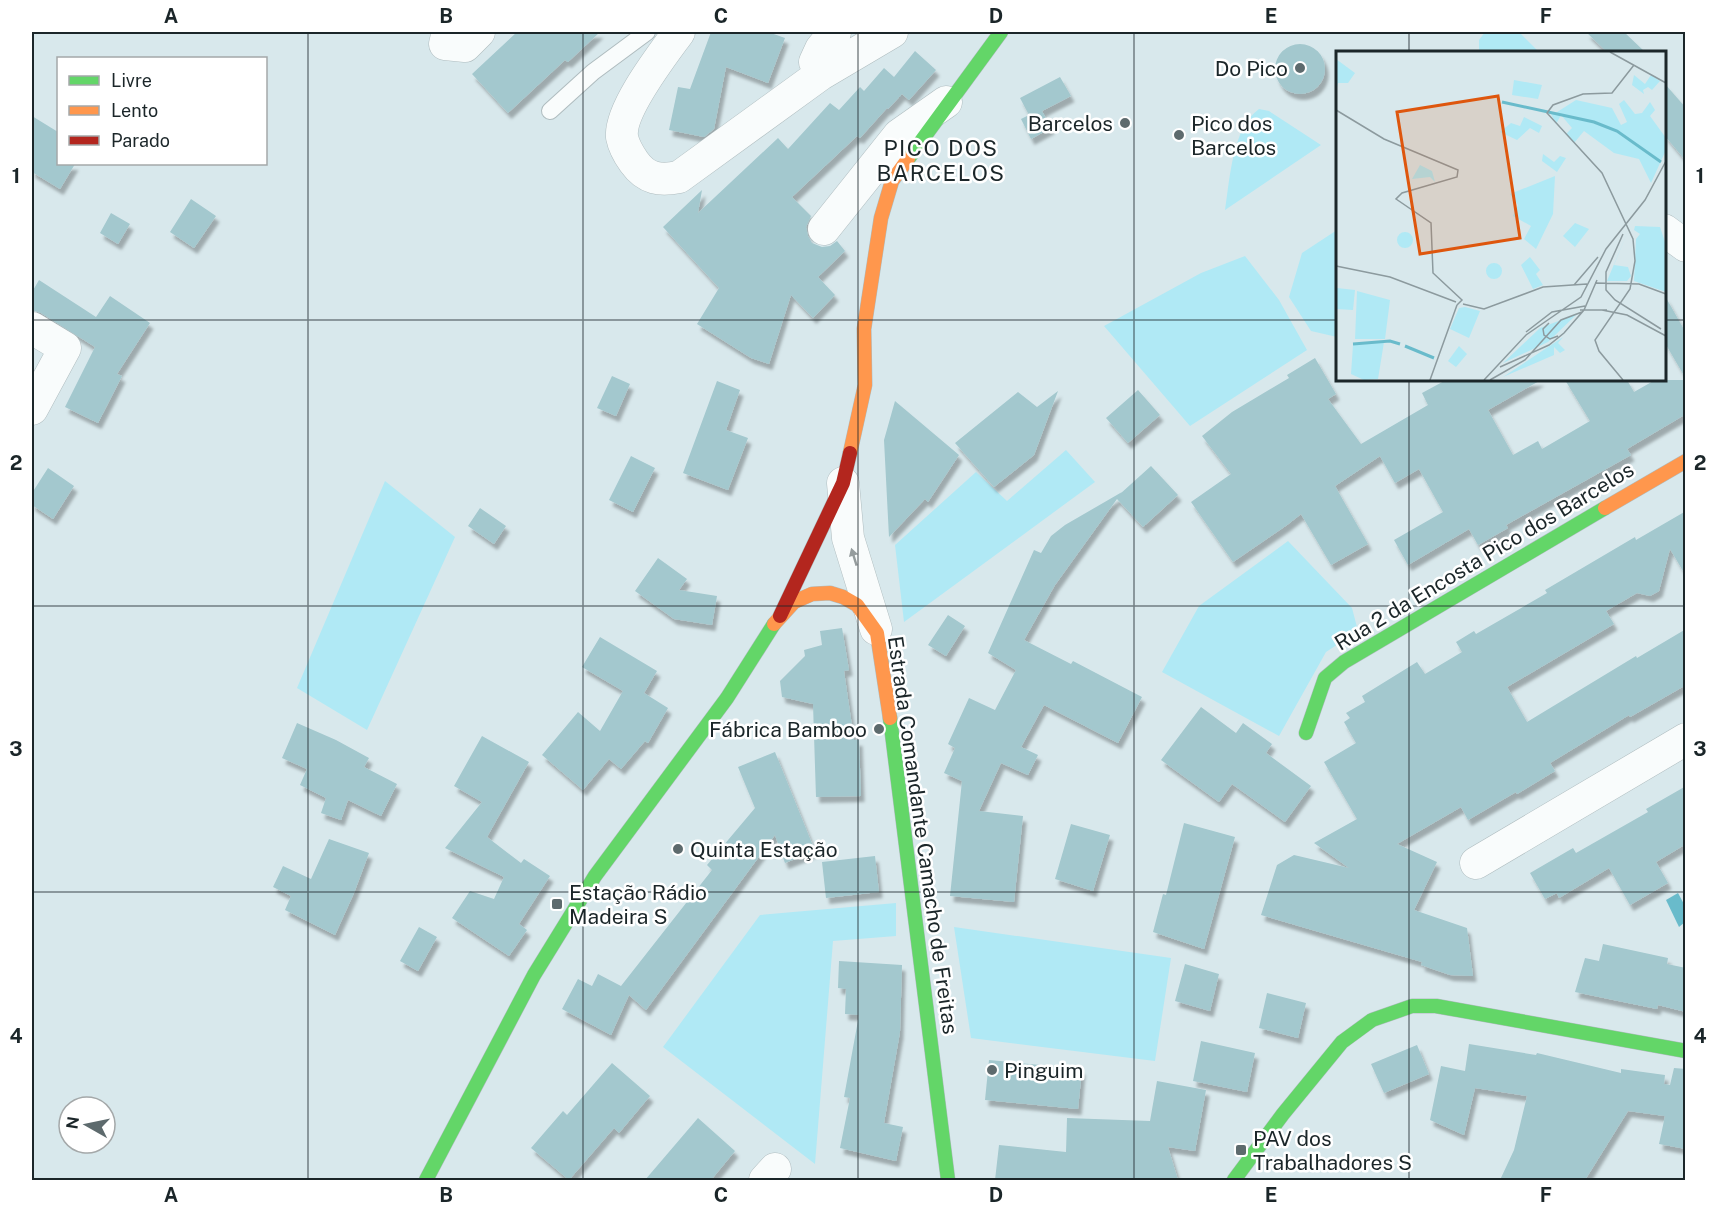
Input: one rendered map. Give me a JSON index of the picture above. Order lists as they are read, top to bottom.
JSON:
{
  "streets": {
    "main road": ["Rua 2 da Encosta Pico dos Barcelos", "Estrada Comandante Camacho de Freitas"]
  },
  "districts": ["PICO DOS BARCELOS"],
  "places": {
    "other": [
      "Do Pico",
      "Barcelos",
      "Pico dos Barcelos",
      "Fábrica Bamboo",
      "Quinta Estação",
      "Pinguim"
    ],
    "transit": ["Estação Rádio Madeira S", "PAV dos Trabalhadores S"]
  },
  "legend": ["Livre", "Lento", "Parado"],
  "north": "left",
  "grid": {
    "columns": [
      "A",
      "B",
      "C",
      "D",
      "E",
      "F"
    ],
    "rows": [
      "1",
      "2",
      "3",
      "4"
    ]
  }
}
